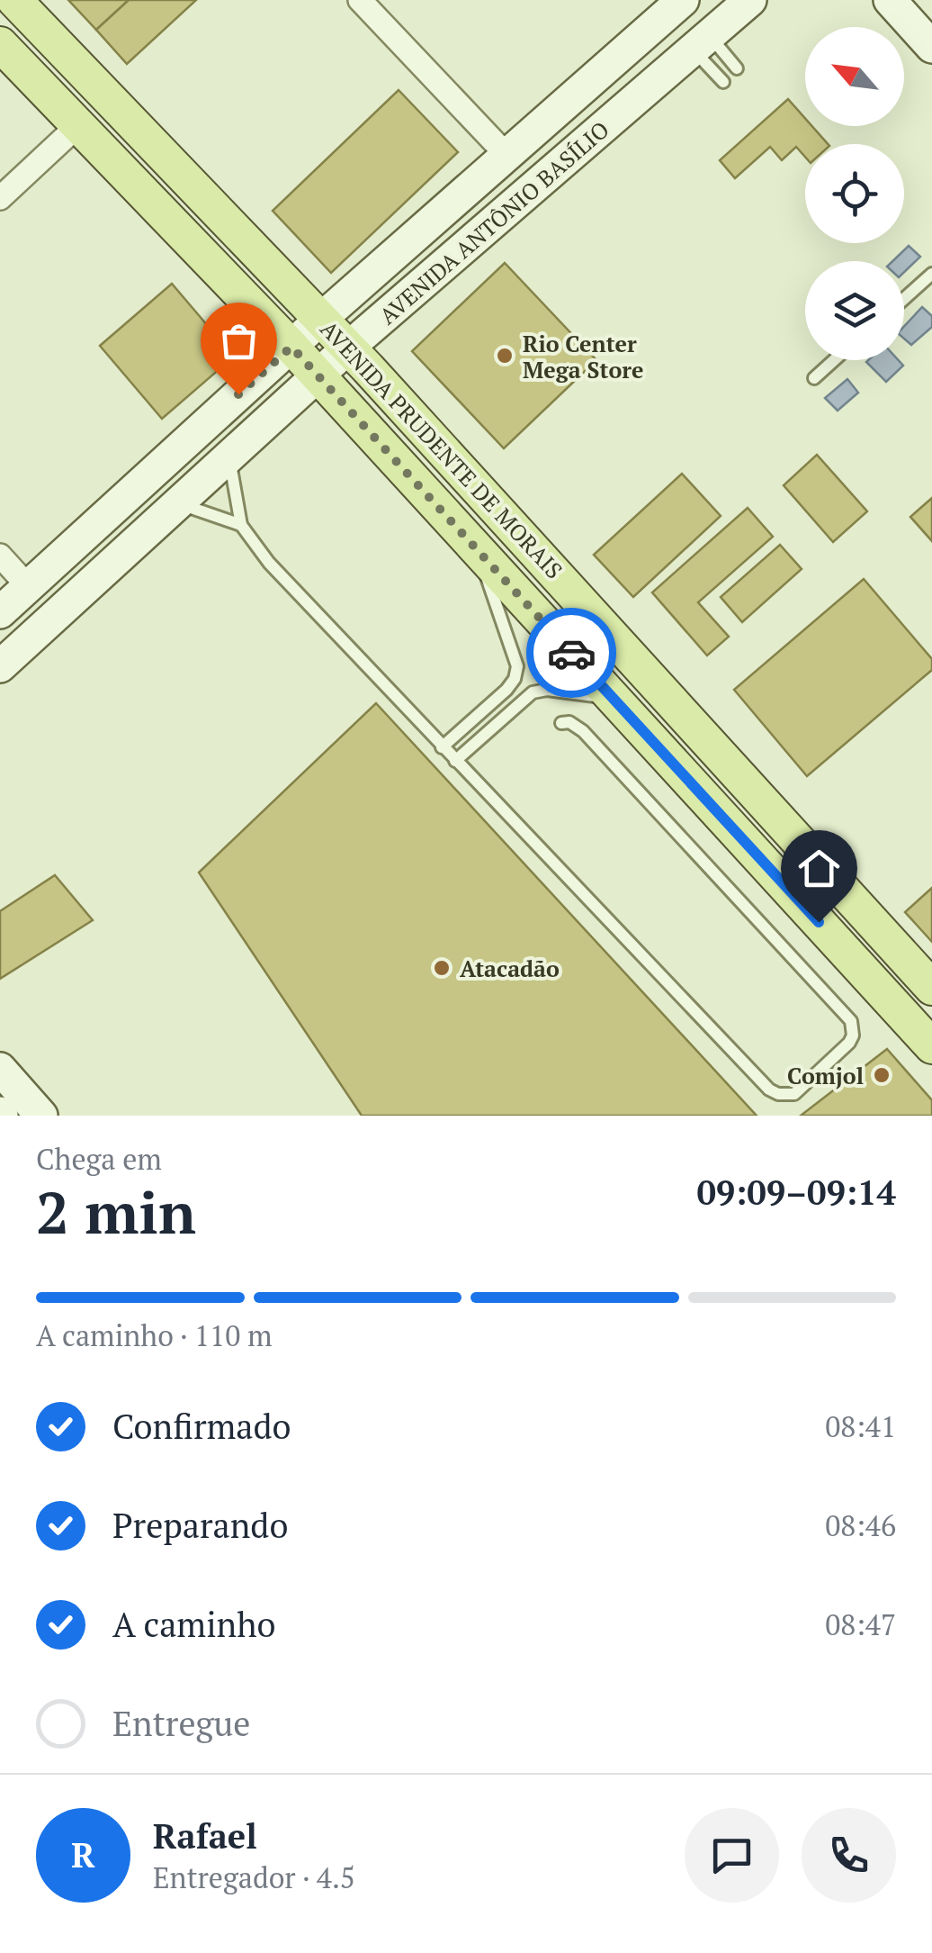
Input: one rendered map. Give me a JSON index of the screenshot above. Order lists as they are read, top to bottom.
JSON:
{
  "streets": {
    "main road": ["AVENIDA ANTÔNIO BASÍLIO", "AVENIDA PRUDENTE DE MORAIS"]
  },
  "crossings": [
    ["AVENIDA ANTÔNIO BASÍLIO", "AVENIDA PRUDENTE DE MORAIS"]
  ],
  "places": ["Rio Center Mega Store", "Atacadão", "Comjol"],
  "north": "top left",
  "page": {
    "heading": ["2 min", "Chega em", "09:09–09:14"],
    "panel": ["Rafael", "Entregador · 4.5"],
    "bar": "A caminho · 110 m",
    "list": [
      ["Confirmado", "08:41"],
      ["Preparando", "08:46"],
      ["A caminho", "08:47"],
      "Entregue"
    ],
    "round": "R"
  }
}
